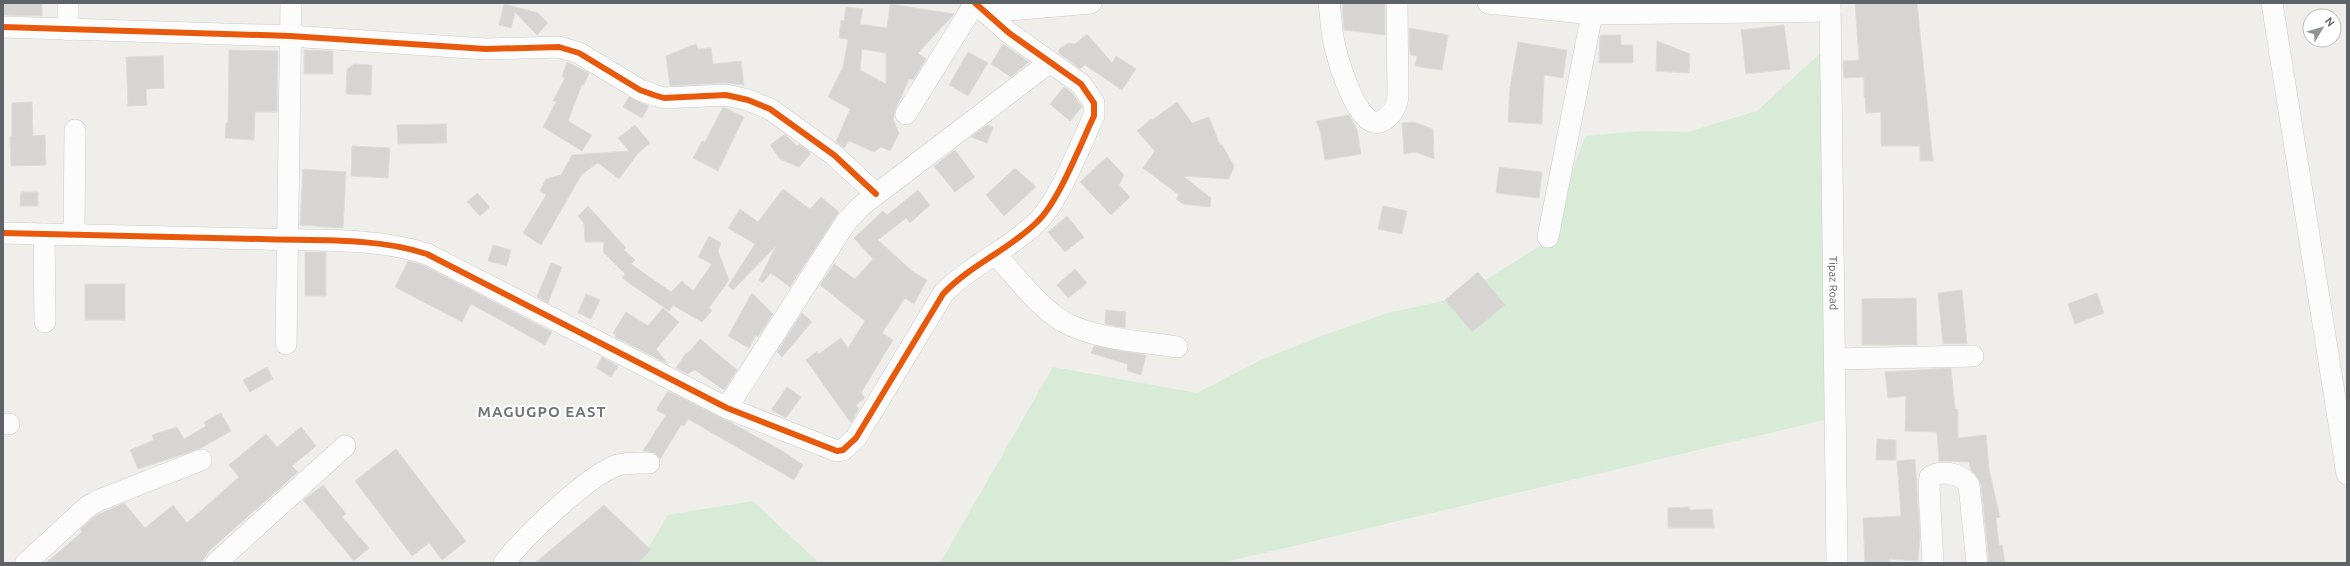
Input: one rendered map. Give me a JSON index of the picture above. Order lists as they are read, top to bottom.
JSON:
{
  "streets": {
    "street": ["Tipaz Road"]
  },
  "districts": ["MAGUGPO EAST"],
  "north": "top right"
}
